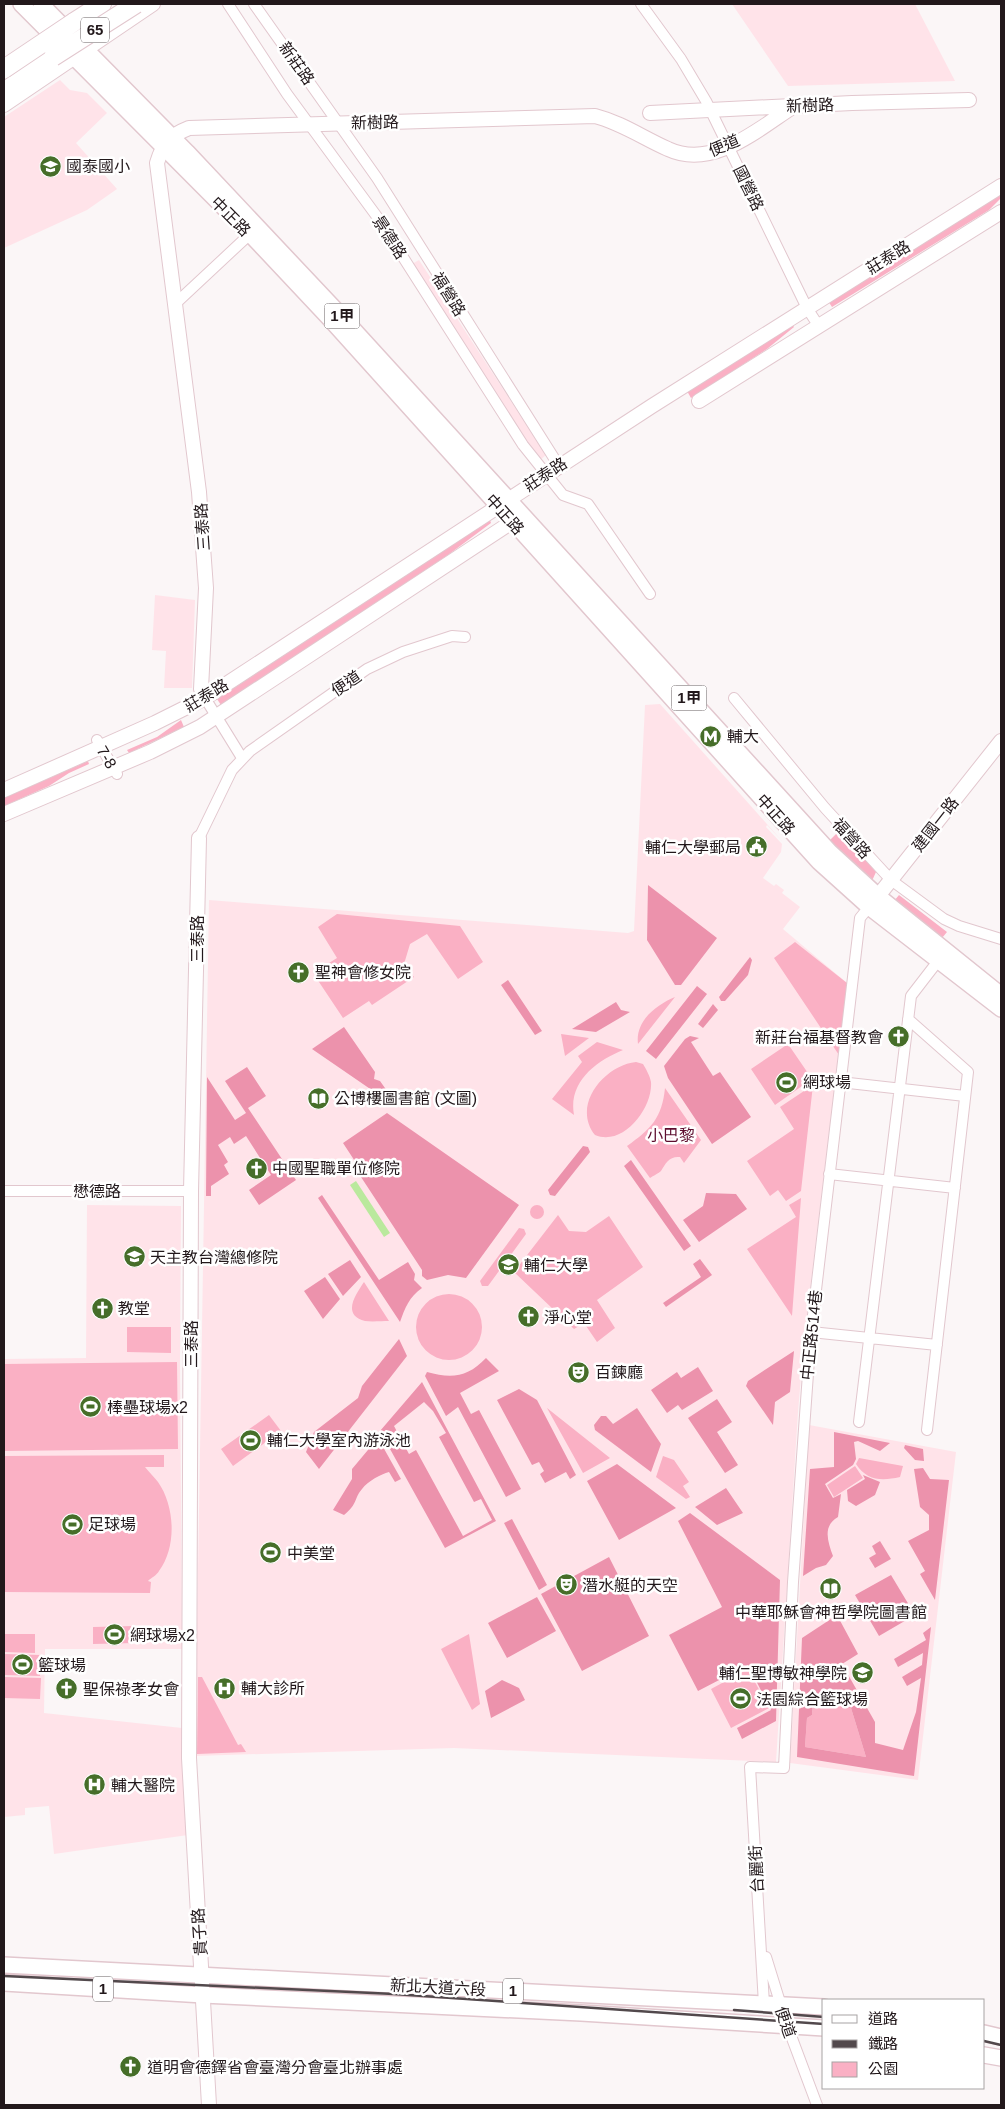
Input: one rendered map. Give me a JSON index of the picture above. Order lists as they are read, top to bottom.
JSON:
{
  "streets": {
    "highway": ["65"],
    "main road": [
      "中正路",
      "1甲",
      "新北大道六段",
      "1"
    ],
    "street": [
      "新莊路",
      "新樹路",
      "便道",
      "國營路",
      "景德路",
      "莊泰路",
      "福營路",
      "三泰路",
      "7-8",
      "建國一路",
      "懋德路",
      "中正路514巷",
      "台麗街",
      "貴子路"
    ]
  },
  "crossings": [
    ["新莊路", "新樹路"],
    ["新莊路", "福營路"],
    ["新樹路", "便道"],
    ["新樹路", "國營路"],
    ["新樹路", "中正路"],
    ["新樹路", "景德路"],
    ["新樹路", "福營路"],
    ["新樹路", "三泰路"],
    ["便道", "國營路"],
    ["便道", "三泰路"],
    ["便道", "台麗街"],
    ["便道", "新北大道六段"],
    ["國營路", "莊泰路"],
    ["中正路", "莊泰路"],
    ["中正路", "三泰路"],
    ["中正路", "建國一路"],
    ["中正路", "中正路514巷"],
    ["景德路", "莊泰路"],
    ["莊泰路", "福營路"],
    ["莊泰路", "三泰路"],
    ["莊泰路", "7-8"],
    ["福營路", "建國一路"],
    ["三泰路", "懋德路"],
    ["三泰路", "貴子路"],
    ["建國一路", "中正路514巷"],
    ["中正路514巷", "台麗街"],
    ["台麗街", "新北大道六段"],
    ["貴子路", "新北大道六段"],
    ["貴子路", "1"],
    ["新北大道六段", "1"]
  ],
  "parks": ["小巴黎"],
  "places": {
    "school or university": [
      "國泰國小",
      "天主教台灣總修院",
      "輔仁大學",
      "輔仁聖博敏神學院"
    ],
    "metro station": ["輔大"],
    "public building": ["輔仁大學郵局"],
    "church": [
      "聖神會修女院",
      "新莊台福基督教會",
      "中國聖職單位修院",
      "教堂",
      "淨心堂",
      "聖保祿孝女會",
      "道明會德鐸省會臺灣分會臺北辦事處"
    ],
    "sports": [
      "網球場",
      "棒壘球場x2",
      "輔仁大學室內游泳池",
      "足球場",
      "中美堂",
      "網球場x2",
      "籃球場",
      "法園綜合籃球場"
    ],
    "library": ["公博樓圖書館 (文圖)", "中華耶穌會神哲學院圖書館"],
    "theatre": ["百鍊廳", "潛水艇的天空"],
    "hospital": ["輔大診所", "輔大醫院"]
  },
  "legend": ["道路", "鐵路", "公園"]
}
